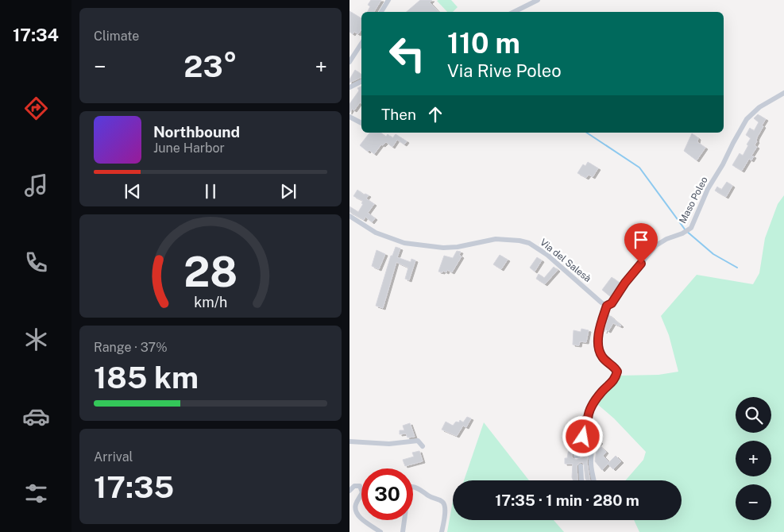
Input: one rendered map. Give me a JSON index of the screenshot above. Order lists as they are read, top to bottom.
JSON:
{
  "streets": {
    "street": ["Maso Poleo", "Via del Salesà"]
  },
  "crossings": [
    ["Maso Poleo", "Via del Salesà"]
  ],
  "page": {
    "tabs": "17:34",
    "tile": [
      "Climate",
      ["Range · 37%", "185 km"],
      ["Arrival", "17:35"]
    ],
    "turn": ["110 m", "Via Rive Poleo"],
    "heat": ["−", "23°", "+"],
    "then": "Then",
    "song": ["Northbound", "June Harbor"],
    "map_buttons": ["+", "−"],
    "limit": "30",
    "trip": "17:35 · 1 min · 280 m",
    "gauge": ["28", "km/h"]
  }
}
